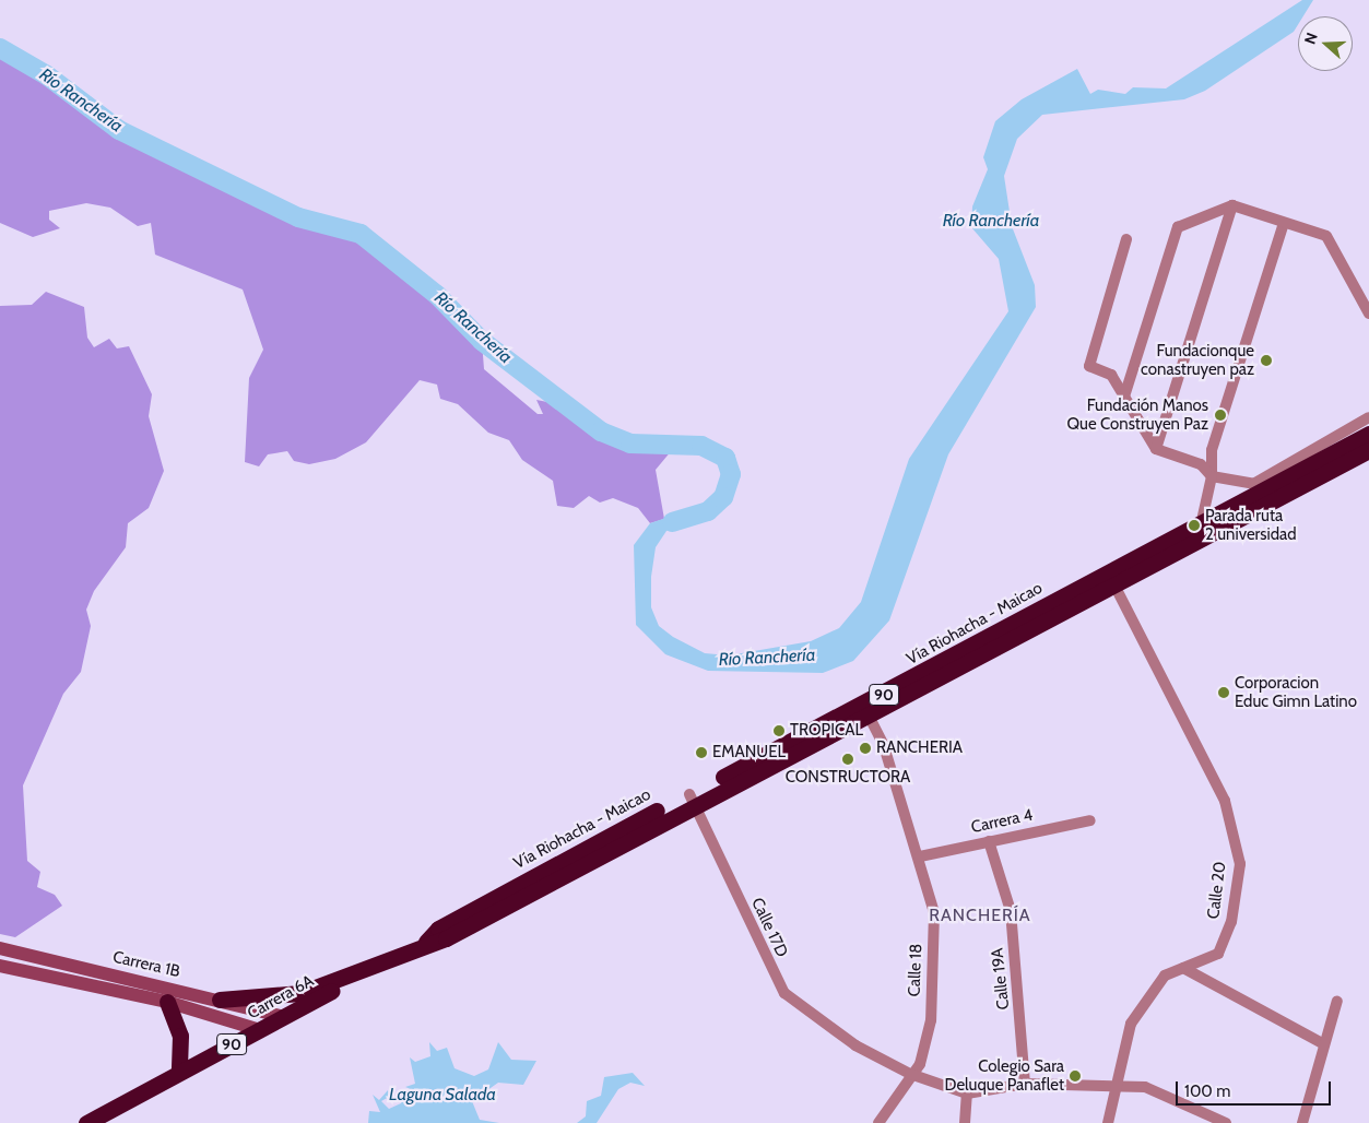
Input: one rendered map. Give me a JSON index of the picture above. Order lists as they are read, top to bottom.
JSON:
{
  "streets": {
    "highway": ["Vía Riohacha - Maicao", "90", "Carrera 6A"],
    "street": [
      "Carrera 4",
      "Calle 20",
      "Calle 17D",
      "Carrera 1B",
      "Calle 18",
      "Calle 19A"
    ]
  },
  "crossings": [
    ["Vía Riohacha - Maicao", "Calle 20"],
    ["Vía Riohacha - Maicao", "Calle 17D"],
    ["Vía Riohacha - Maicao", "Calle 18"],
    ["Vía Riohacha - Maicao", "Carrera 6A"],
    ["Carrera 4", "Calle 18"],
    ["Carrera 4", "Calle 19A"],
    ["Calle 17D", "Calle 18"],
    ["Carrera 1B", "Carrera 6A"]
  ],
  "districts": ["RANCHERÍA"],
  "water": ["Río Ranchería", "Laguna Salada"],
  "places": [
    "Fundacionque conastruyen paz",
    "Fundación Manos Que Construyen Paz",
    "Parada ruta 2 universidad",
    "Corporacion Educ Gimn Latino",
    "TROPICAL",
    "RANCHERIA",
    "EMANUEL",
    "CONSTRUCTORA",
    "Colegio Sara Deluque Panaflet"
  ],
  "scale_bar": "100 m",
  "north": "left"
}
